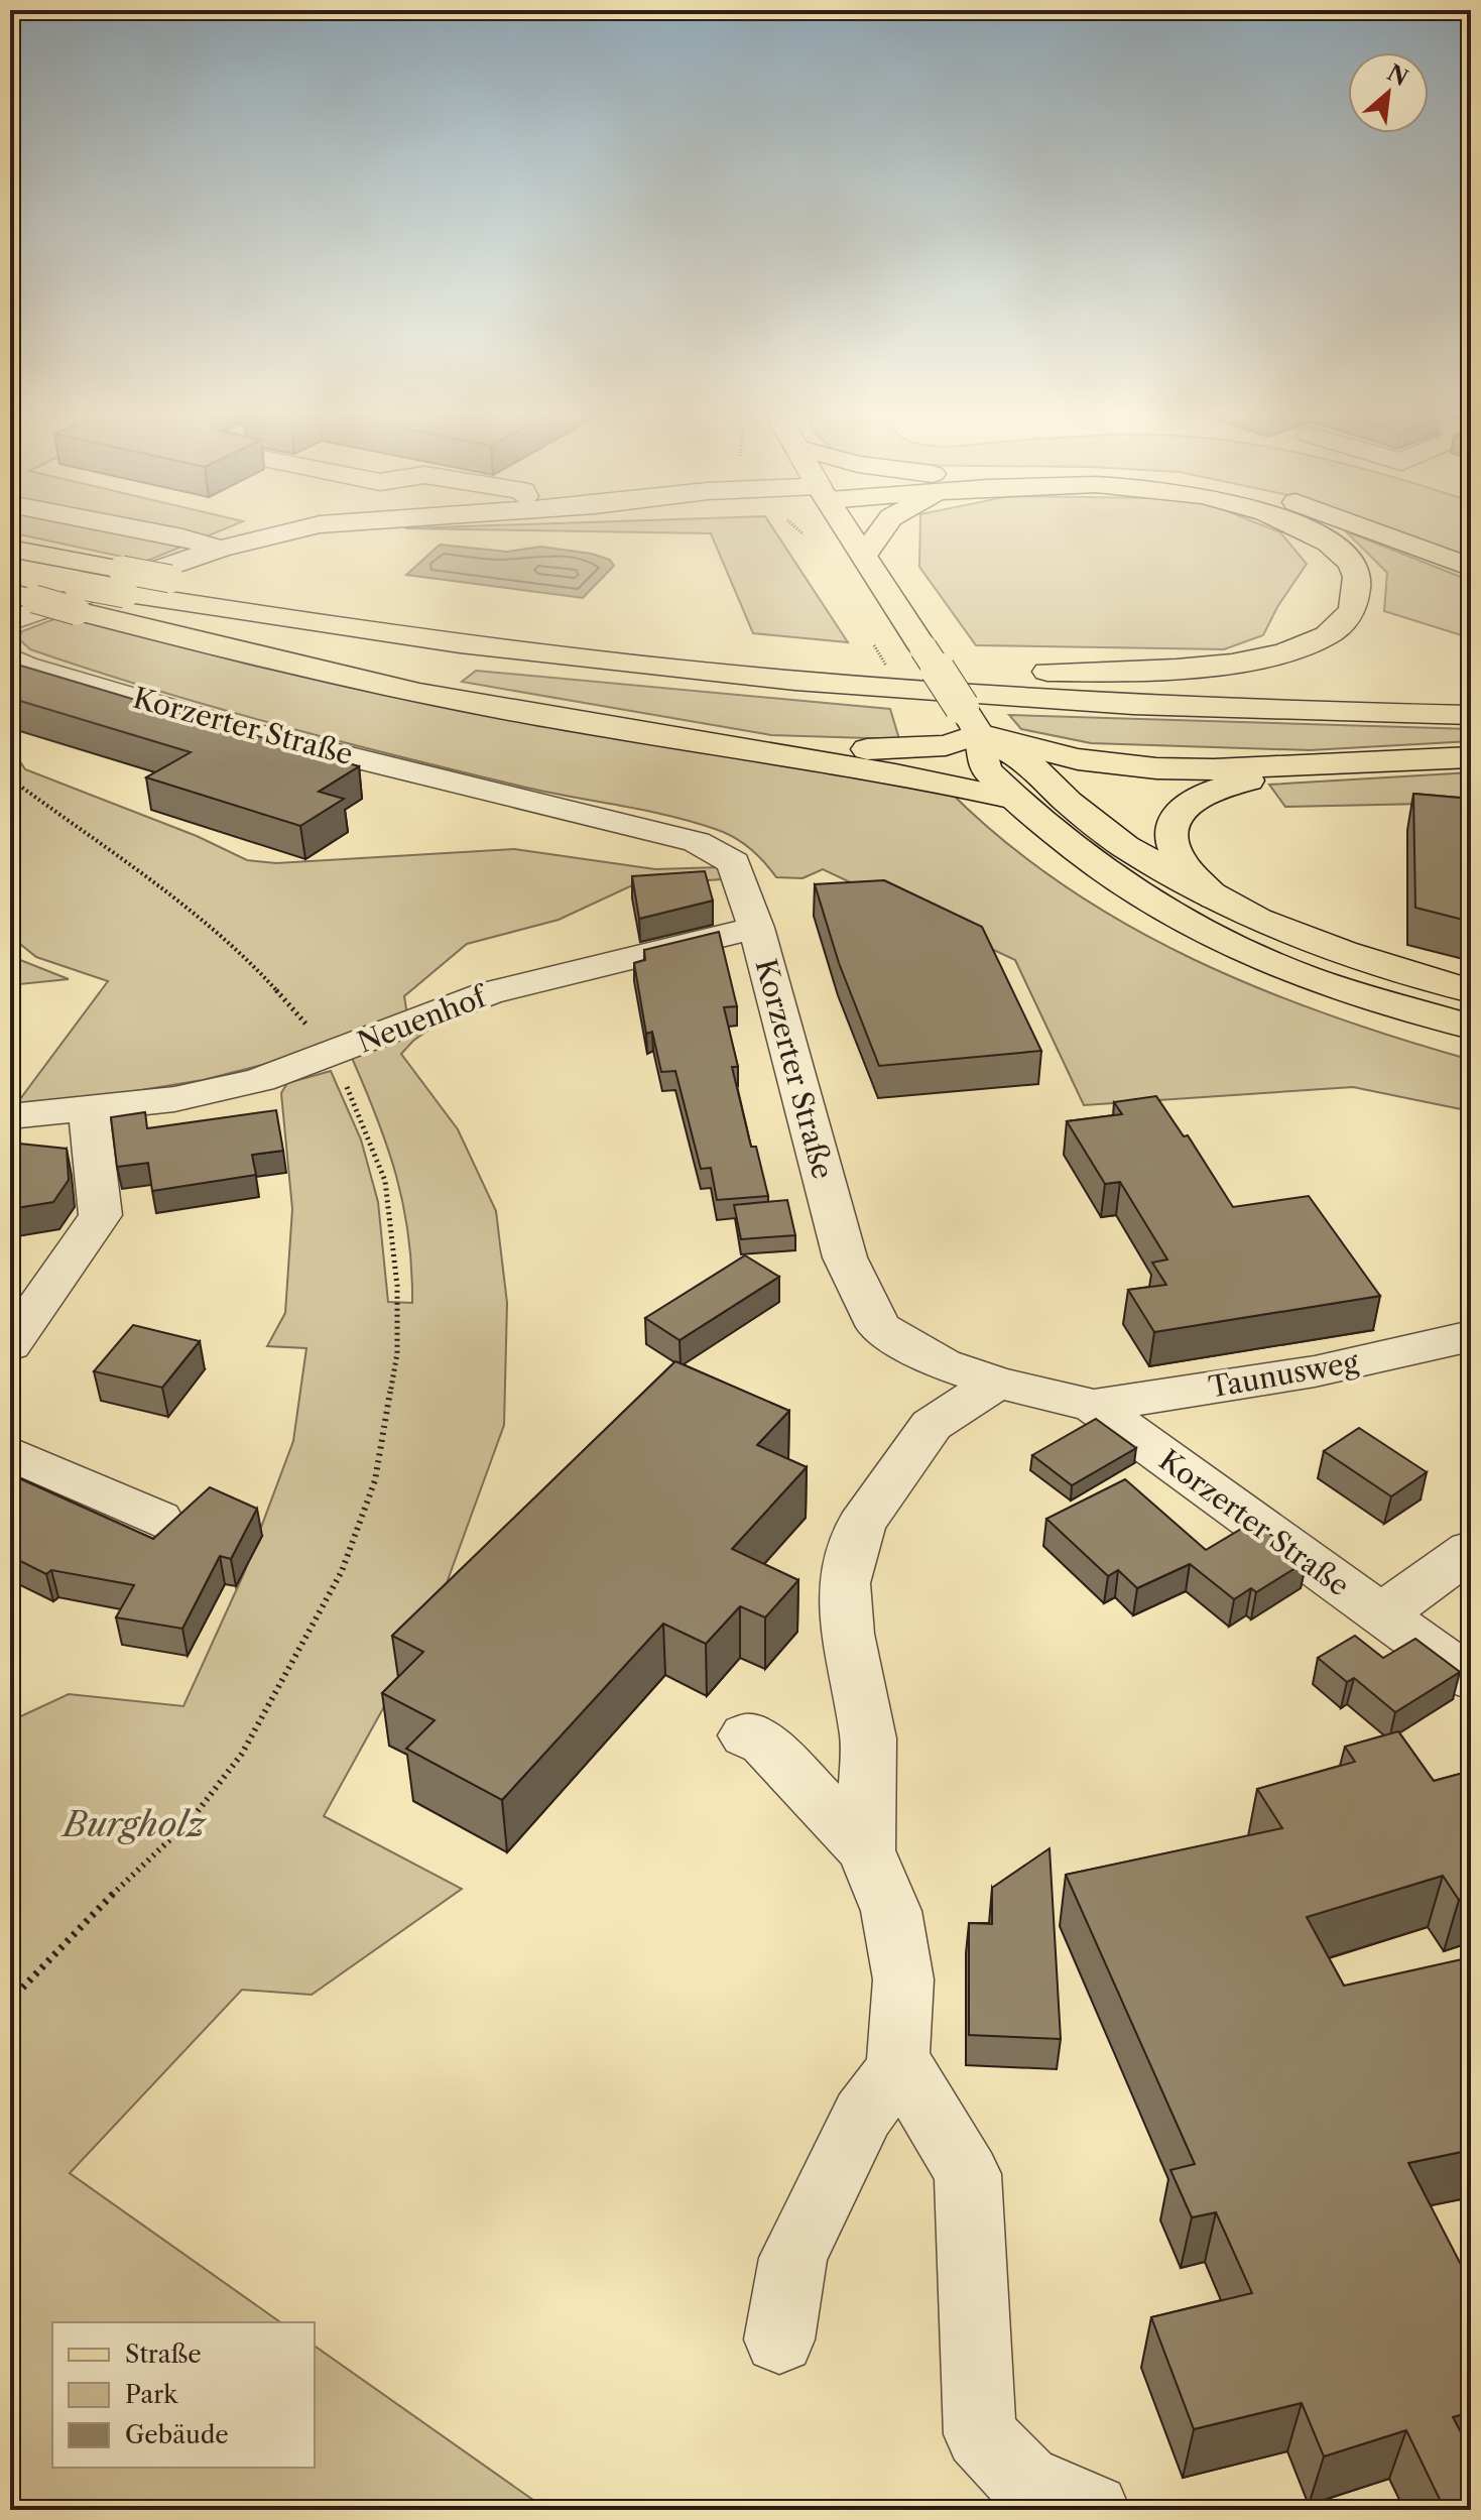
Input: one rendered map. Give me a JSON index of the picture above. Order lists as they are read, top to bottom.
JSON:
{
  "streets": {
    "street": ["Korzerter Straße", "Neuenhof", "Taunusweg"]
  },
  "crossings": [
    ["Korzerter Straße", "Neuenhof"],
    ["Korzerter Straße", "Taunusweg"]
  ],
  "parks": ["Burgholz"],
  "legend": ["Straße", "Park", "Gebäude"],
  "north": "top right"
}
